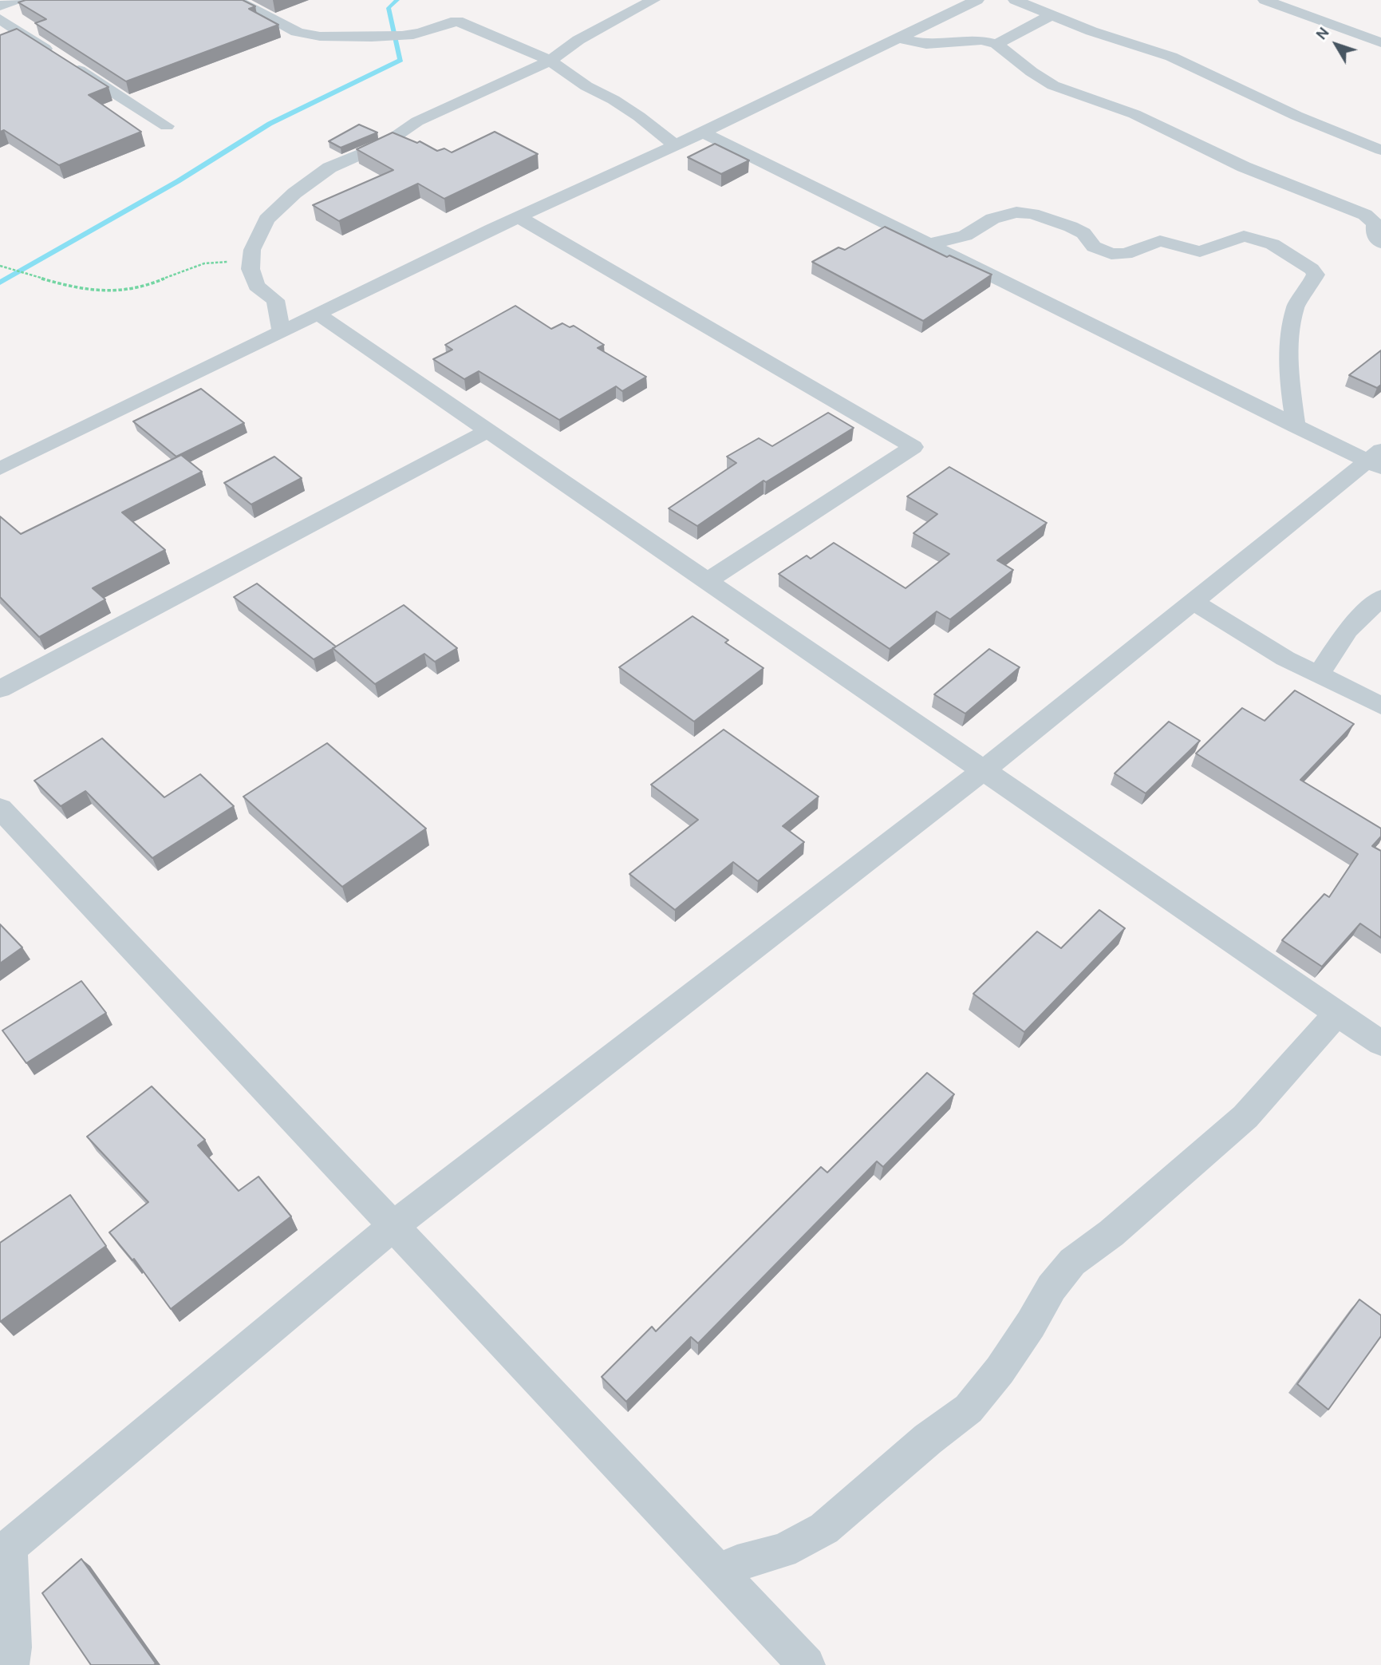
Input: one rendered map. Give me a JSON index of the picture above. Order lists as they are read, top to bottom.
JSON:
{
  "north": "top left"
}
